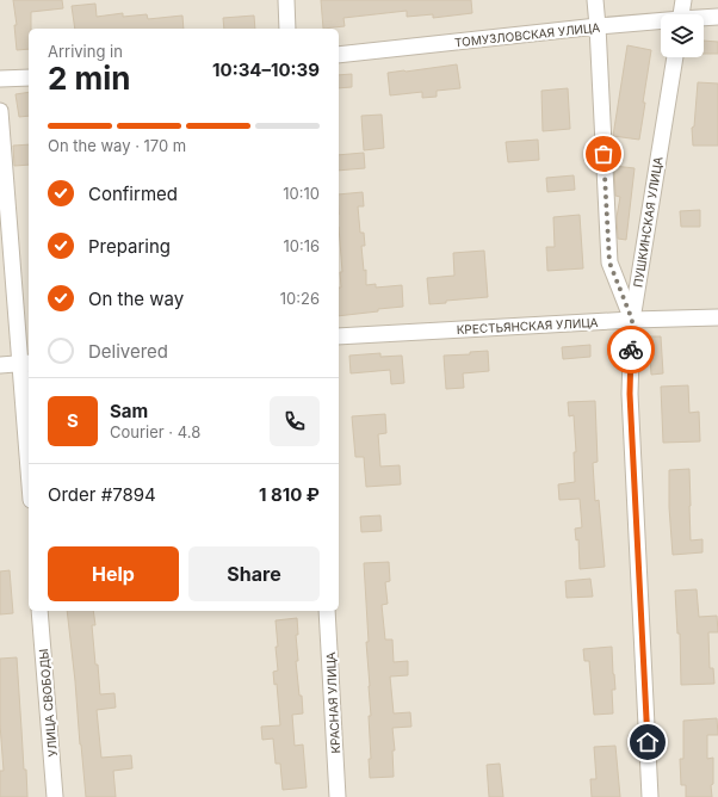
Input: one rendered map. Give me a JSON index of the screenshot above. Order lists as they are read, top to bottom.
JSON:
{
  "streets": {
    "street": [
      "ТОМУЗЛОВСКАЯ УЛИЦА",
      "ПУШКИНСКАЯ УЛИЦА",
      "КРЕСТЬЯНСКАЯ УЛИЦА",
      "УЛИЦА СВОБОДЫ",
      "КРАСНАЯ УЛИЦА"
    ]
  },
  "crossings": [
    ["ПУШКИНСКАЯ УЛИЦА", "КРЕСТЬЯНСКАЯ УЛИЦА"]
  ],
  "page": {
    "heading": ["2 min", "Arriving in", "10:34–10:39"],
    "panel": [
      "Sam",
      "Courier · 4.8",
      "Order #7894",
      "1 810 ₽"
    ],
    "bar": "On the way · 170 m",
    "list": [
      ["Confirmed", "10:10"],
      ["Preparing", "10:16"],
      ["On the way", "10:26"],
      "Delivered"
    ],
    "round": "S",
    "buttons": ["Help", "Share"]
  }
}
